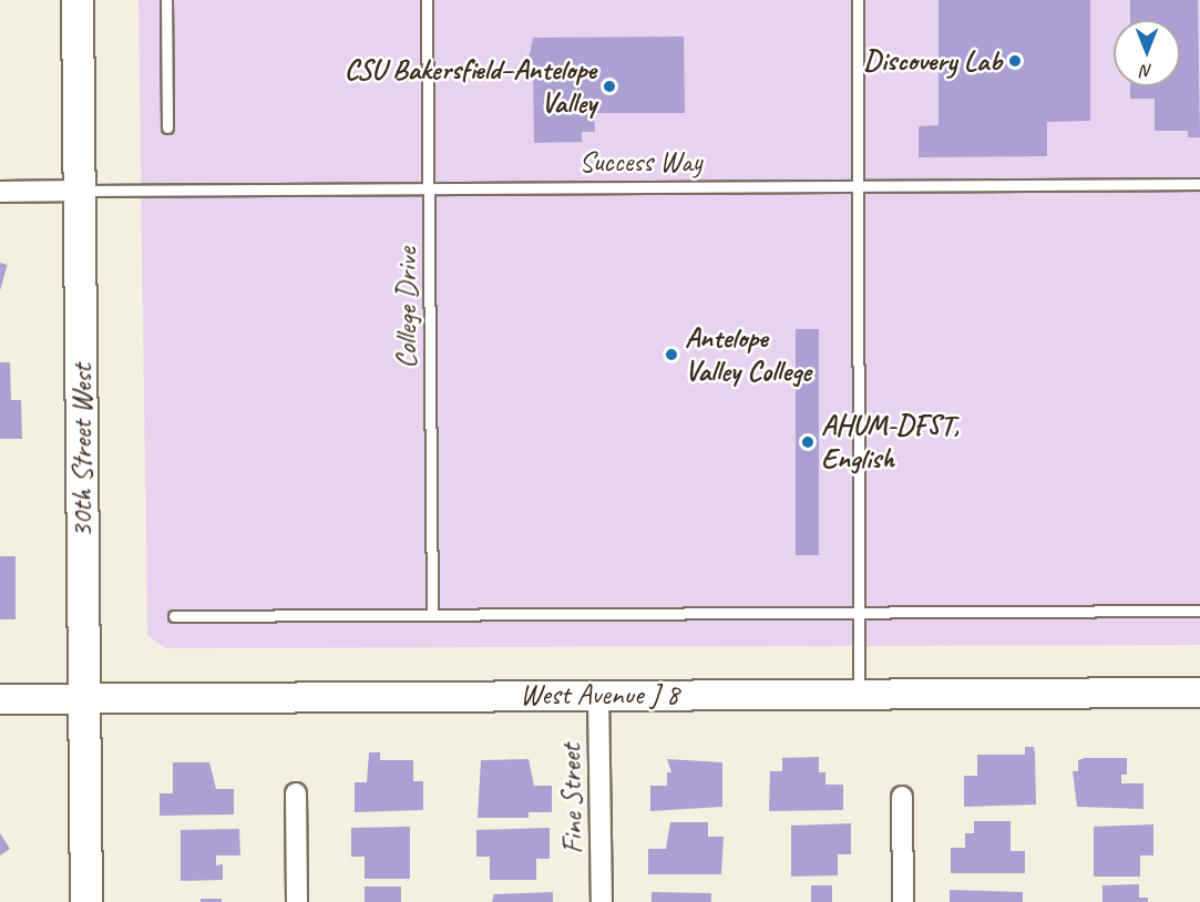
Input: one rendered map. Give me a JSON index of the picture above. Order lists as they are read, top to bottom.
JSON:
{
  "streets": {
    "main road": ["30th Street West"],
    "street": ["West Avenue J 8", "Fine Street"],
    "lane": ["Success Way", "College Drive"]
  },
  "crossings": [
    ["Success Way", "College Drive"],
    ["Success Way", "30th Street West"],
    ["30th Street West", "West Avenue J 8"],
    ["West Avenue J 8", "Fine Street"]
  ],
  "places": [
    "Discovery Lab",
    "CSU Bakersfield–Antelope Valley",
    "Antelope Valley College",
    "AHUM-DFST, English"
  ],
  "north": "bottom"
}
